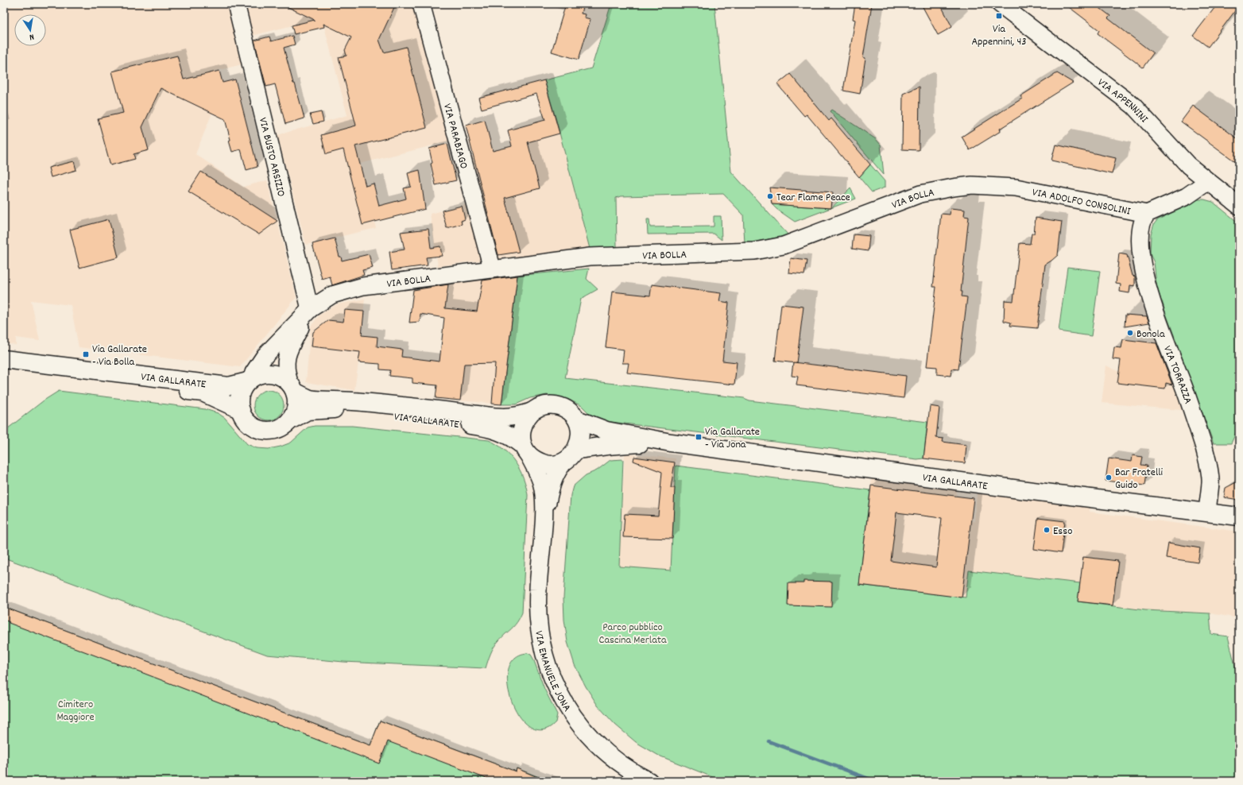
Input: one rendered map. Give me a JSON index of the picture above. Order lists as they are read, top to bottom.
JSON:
{
  "streets": {
    "main road": ["VIA GALLARATE"],
    "street": [
      "VIA APPENNINI",
      "VIA PARABIAGO",
      "VIA BUSTO ARSIZIO",
      "VIA BOLLA",
      "VIA ADOLFO CONSOLINI",
      "VIA TORRAZZA",
      "VIA EMANUELE JONA"
    ]
  },
  "crossings": [
    ["VIA PARABIAGO", "VIA BOLLA"],
    ["VIA BUSTO ARSIZIO", "VIA BOLLA"],
    ["VIA BOLLA", "VIA ADOLFO CONSOLINI"],
    ["VIA BOLLA", "VIA GALLARATE"],
    ["VIA ADOLFO CONSOLINI", "VIA TORRAZZA"],
    ["VIA TORRAZZA", "VIA GALLARATE"],
    ["VIA GALLARATE", "VIA EMANUELE JONA"]
  ],
  "parks": ["Parco pubblico Cascina Merlata", "Cimitero Maggiore"],
  "places": {
    "transit": ["Via Appennini, 43", "Via Gallarate - Via Bolla", "Via Gallarate - Via Jona"],
    "other": [
      "Tear Flame Peace",
      "Bonola",
      "Bar Fratelli Guido",
      "Esso"
    ]
  },
  "north": "bottom"
}
